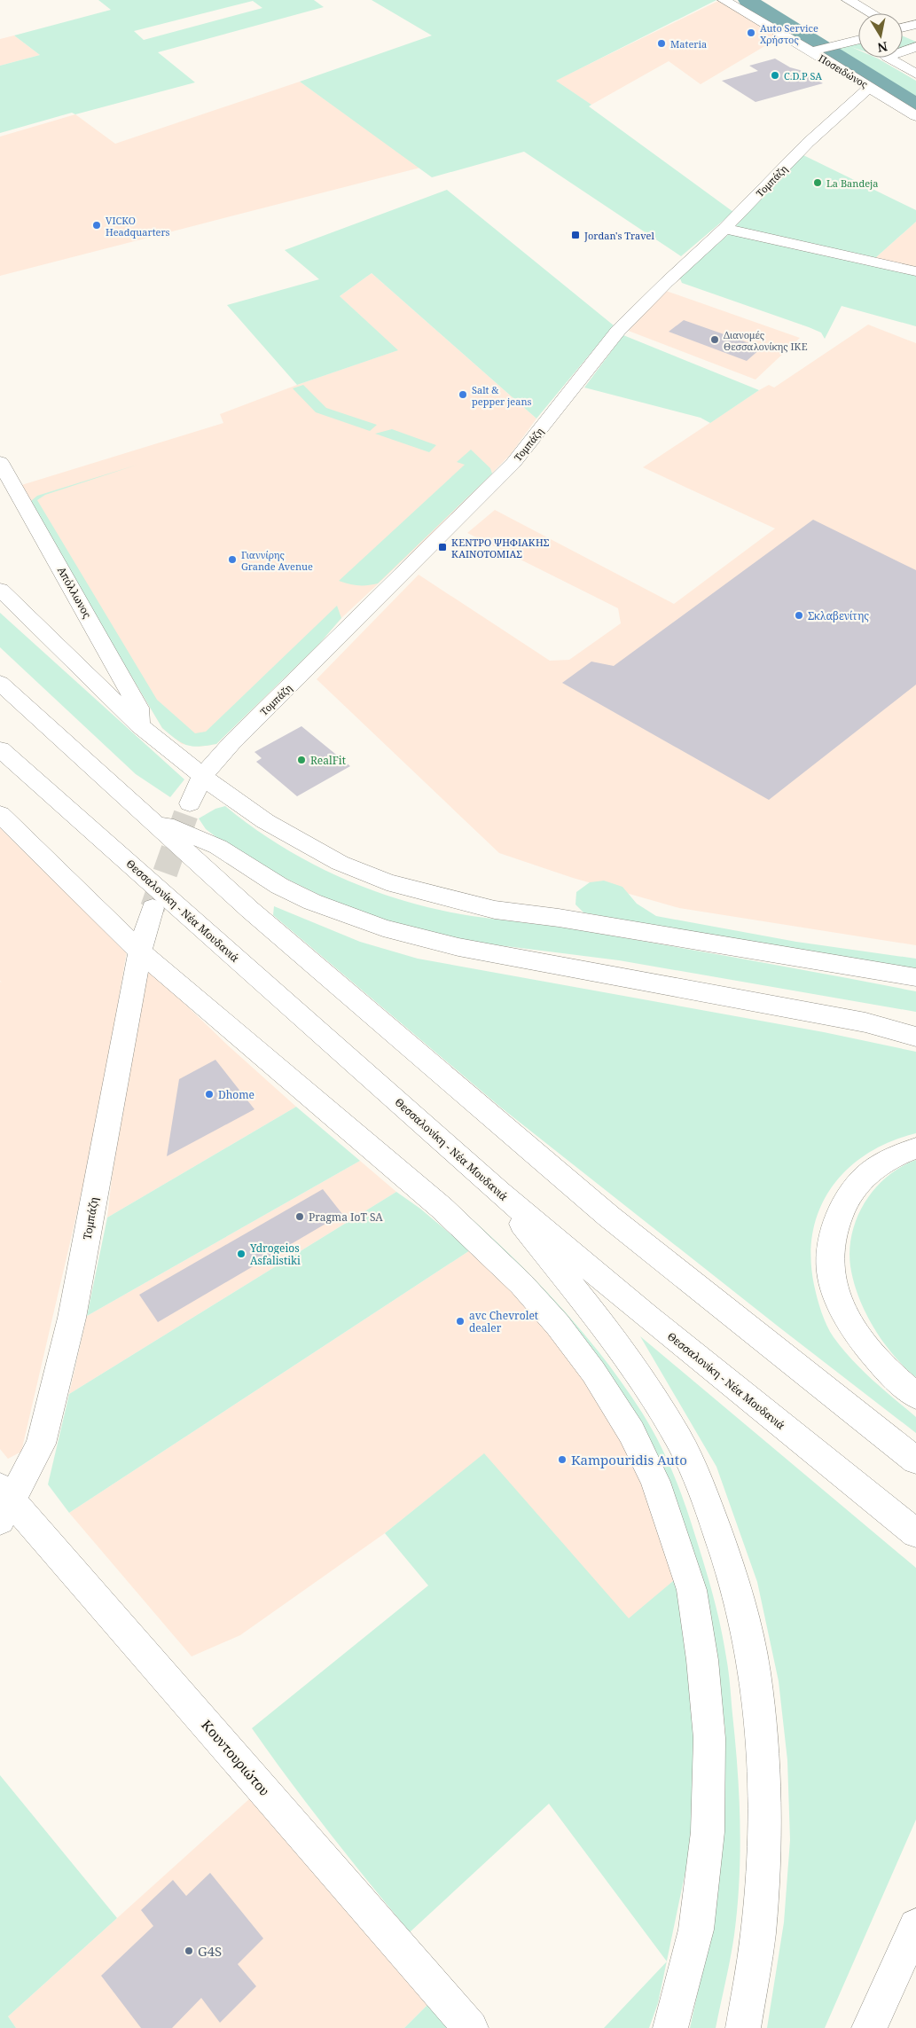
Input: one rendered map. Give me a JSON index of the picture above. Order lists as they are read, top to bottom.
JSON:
{
  "streets": {
    "main road": [
      "Ποσειδώνος",
      "Τομπάζη",
      "Απόλλωνος",
      "Θεσσαλονίκη - Νέα Μουδανιά",
      "Κουντουριώτου"
    ]
  },
  "crossings": [
    ["Ποσειδώνος", "Τομπάζη"],
    ["Τομπάζη", "Κουντουριώτου"]
  ],
  "places": {
    "other": [
      "Auto Service Χρήστος",
      "Materia",
      "C.D.P SA",
      "La Bandeja",
      "VICKO Headquarters",
      "Διανομές Θεσσαλονίκης ΙΚΕ",
      "Salt & pepper jeans",
      "Γιαννίρης Grande Avenue",
      "Σκλαβενίτης",
      "RealFit",
      "Dhome",
      "Pragma IoT SA",
      "Ydrogeios Asfalistiki",
      "avc Chevrolet dealer",
      "Kampouridis Auto",
      "G4S"
    ],
    "transit": ["Jordan's Travel", "ΚΕΝΤΡΟ ΨΗΦΙΑΚΗΣ ΚΑΙΝΟΤΟΜΙΑΣ"]
  },
  "north": "bottom"
}
